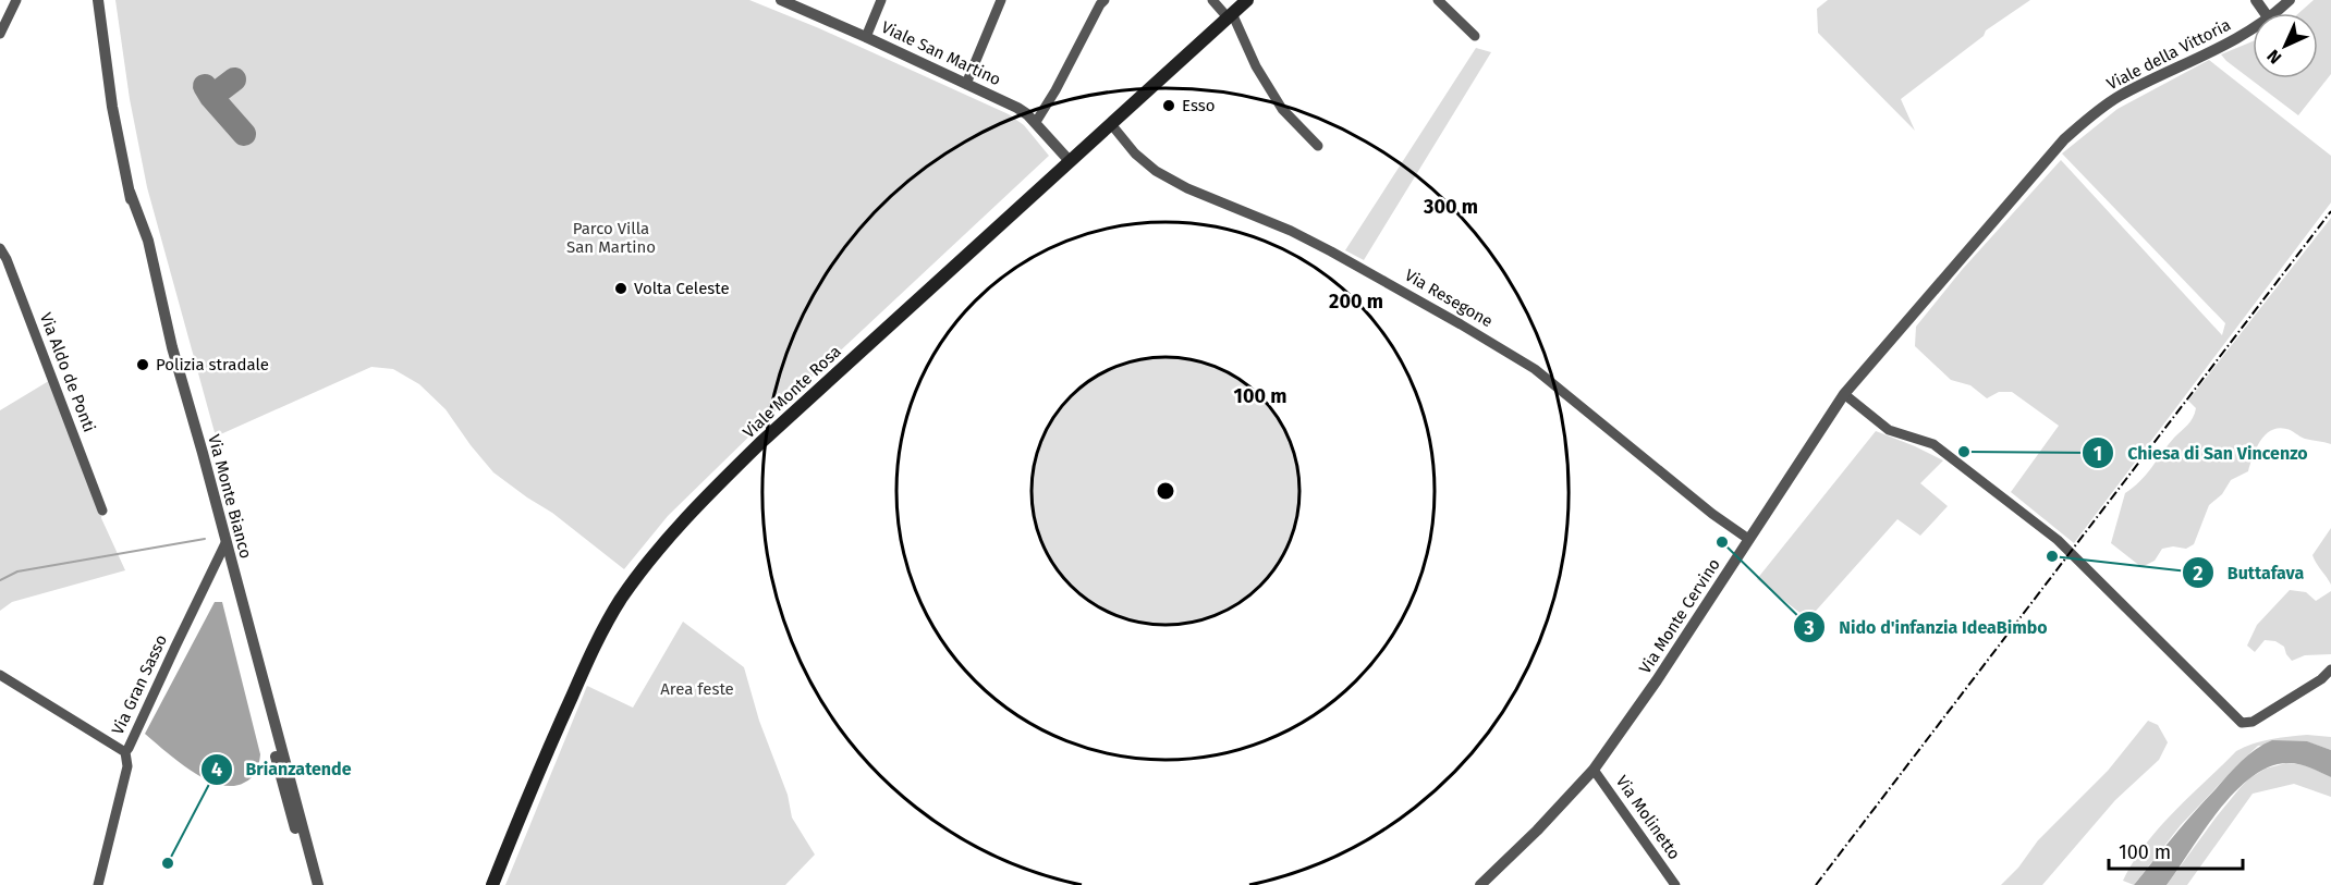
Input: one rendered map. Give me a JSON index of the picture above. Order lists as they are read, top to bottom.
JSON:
{
  "streets": {
    "main road": ["Viale Monte Rosa"],
    "street": [
      "Viale San Martino",
      "Viale della Vittoria",
      "Via Resegone",
      "Via Aldo de Ponti",
      "Via Monte Bianco",
      "Via Monte Cervino",
      "Via Gran Sasso",
      "Via Molinetto"
    ]
  },
  "crossings": [
    ["Viale San Martino", "Viale Monte Rosa"],
    ["Viale della Vittoria", "Via Monte Cervino"],
    ["Via Resegone", "Viale Monte Rosa"],
    ["Via Resegone", "Via Monte Cervino"],
    ["Via Monte Bianco", "Via Gran Sasso"],
    ["Via Monte Cervino", "Via Molinetto"]
  ],
  "parks": ["Parco Villa San Martino", "Area feste"],
  "places": [
    "Esso",
    "Volta Celeste",
    "Polizia stradale",
    "Chiesa di San Vincenzo",
    "Nido d'infanzia IdeaBimbo",
    "Buttafava",
    "Brianzatende"
  ],
  "scale_bar": "100 m",
  "north": "bottom left",
  "rings": ["300 m", "200 m", "100 m"]
}
